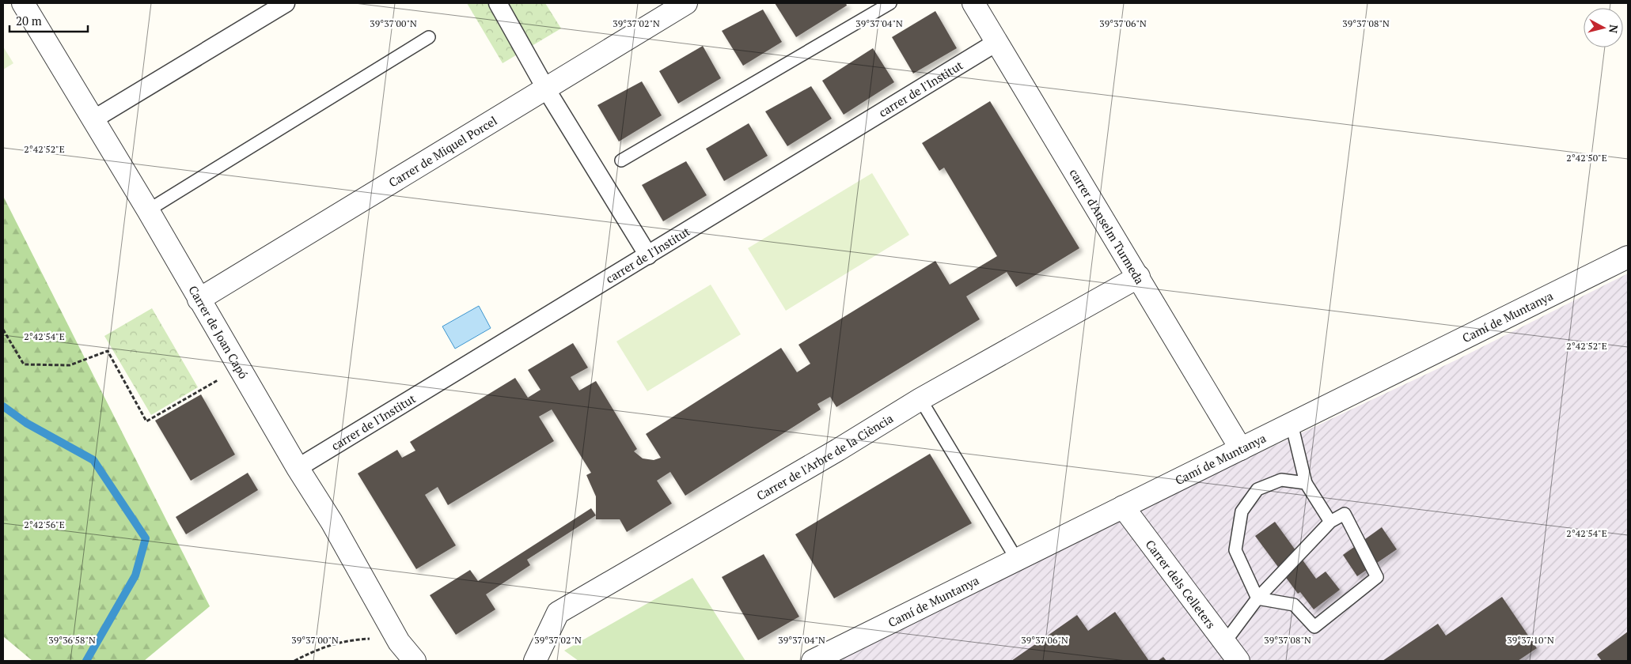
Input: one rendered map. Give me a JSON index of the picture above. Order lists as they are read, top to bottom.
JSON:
{
  "streets": {
    "street": [
      "carrer de l'Institut",
      "Carrer de Miquel Porcel",
      "carrer d'Anselm Turmeda",
      "Camí de Muntanya",
      "Carrer de Joan Capó",
      "Carrer de l'Arbre de la Ciència",
      "Carrer dels Celleters"
    ]
  },
  "crossings": [
    ["carrer de l'Institut", "carrer d'Anselm Turmeda"],
    ["carrer de l'Institut", "Carrer de Joan Capó"],
    ["Carrer de Miquel Porcel", "Carrer de Joan Capó"],
    ["carrer d'Anselm Turmeda", "Camí de Muntanya"],
    ["carrer d'Anselm Turmeda", "Carrer de l'Arbre de la Ciència"],
    ["Camí de Muntanya", "Carrer dels Celleters"]
  ],
  "scale_bar": "20 m",
  "north": "right",
  "coordinates": [
    "39°37'00\"N",
    "39°37'02\"N",
    "39°37'04\"N",
    "39°37'06\"N",
    "39°37'08\"N",
    "2°42'52\"E",
    "2°42'50\"E",
    "2°42'54\"E",
    "2°42'56\"E",
    "39°36'58\"N",
    "39°37'10\"N"
  ]
}
